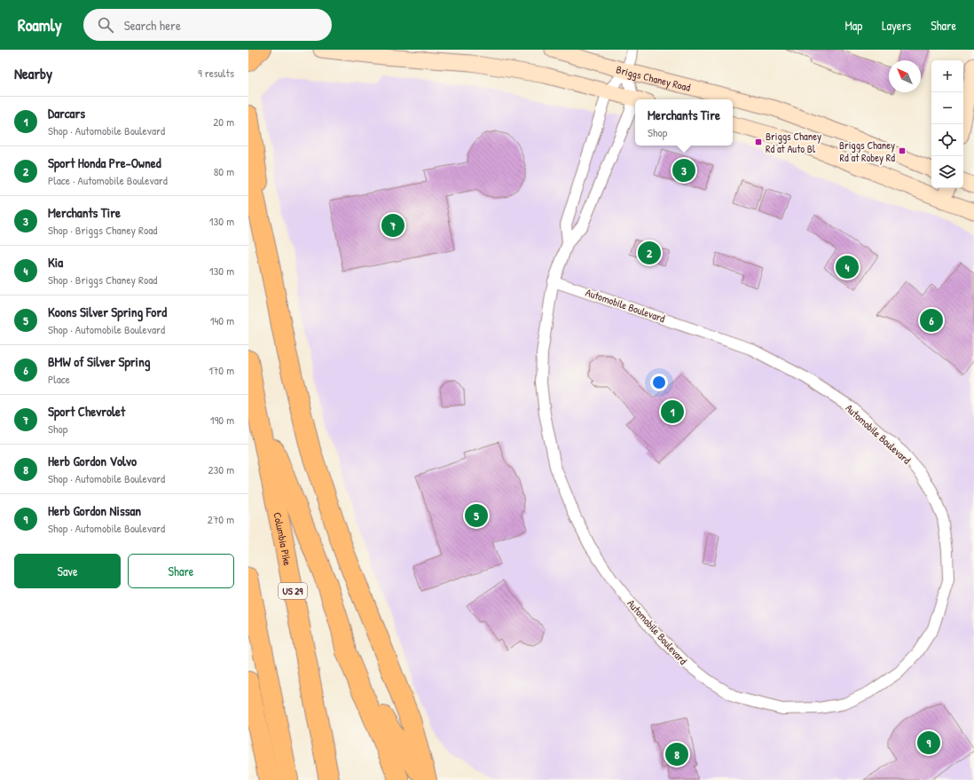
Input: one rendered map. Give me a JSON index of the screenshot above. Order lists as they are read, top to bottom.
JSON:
{
  "streets": {
    "highway": ["Columbia Pike", "US 29"],
    "main road": ["Briggs Chaney Road"],
    "street": ["Automobile Boulevard"]
  },
  "crossings": [
    ["Briggs Chaney Road", "Automobile Boulevard"]
  ],
  "places": {
    "transit": ["Briggs Chaney Rd at Auto Bl", "Briggs Chaney Rd at Robey Rd"]
  },
  "north": "top left",
  "page": {
    "header": "Roamly",
    "search": "Search here",
    "nav": ["Map", "Layers", "Share"],
    "heading": ["Nearby", "9 results"],
    "map_buttons": ["+", "−"],
    "list": [
      {
        "mark": "1",
        "name": "Darcars",
        "note": "Shop · Automobile Boulevard",
        "value": "20 m"
      },
      {
        "mark": "2",
        "name": "Sport Honda Pre-Owned",
        "note": "Place · Automobile Boulevard",
        "value": "80 m"
      },
      {
        "mark": "3",
        "name": "Merchants Tire",
        "note": "Shop · Briggs Chaney Road",
        "value": "130 m"
      },
      {
        "mark": "4",
        "name": "Kia",
        "note": "Shop · Briggs Chaney Road",
        "value": "130 m"
      },
      {
        "mark": "5",
        "name": "Koons Silver Spring Ford",
        "note": "Shop · Automobile Boulevard",
        "value": "140 m"
      },
      {
        "mark": "6",
        "name": "BMW of Silver Spring",
        "note": "Place",
        "value": "170 m"
      },
      {
        "mark": "7",
        "name": "Sport Chevrolet",
        "note": "Shop",
        "value": "190 m"
      },
      {
        "mark": "8",
        "name": "Herb Gordon Volvo",
        "note": "Shop · Automobile Boulevard",
        "value": "230 m"
      },
      {
        "mark": "9",
        "name": "Herb Gordon Nissan",
        "note": "Shop · Automobile Boulevard",
        "value": "270 m"
      }
    ],
    "popup": ["Merchants Tire", "Shop"],
    "pins": [
      "3",
      "7",
      "2",
      "4",
      "6",
      "1",
      "5",
      "9",
      "8"
    ],
    "buttons": ["Save", "Share"]
  }
}
